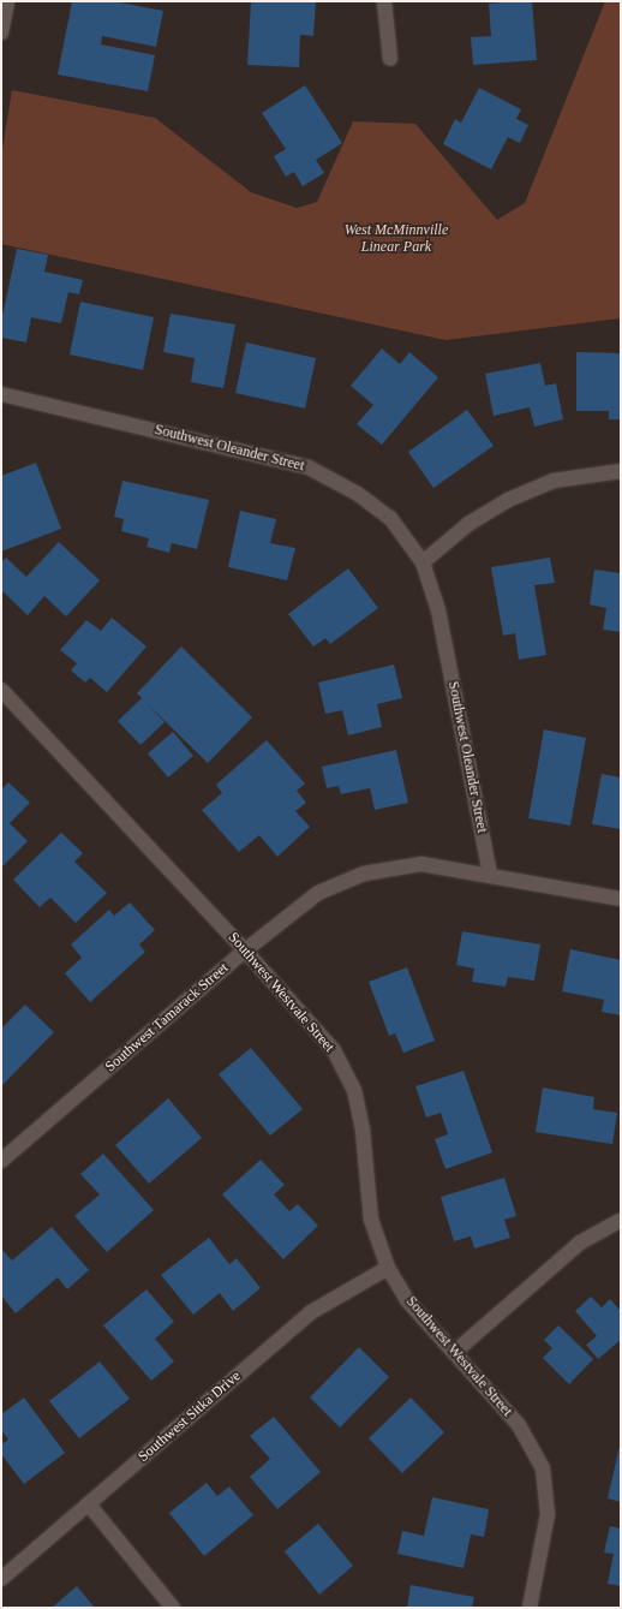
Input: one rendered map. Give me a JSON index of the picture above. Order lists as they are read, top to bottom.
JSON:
{
  "streets": {
    "street": [
      "Southwest Oleander Street",
      "Southwest Westvale Street",
      "Southwest Tamarack Street",
      "Southwest Sitka Drive"
    ]
  },
  "crossings": [
    ["Southwest Oleander Street", "Southwest Tamarack Street"],
    ["Southwest Westvale Street", "Southwest Tamarack Street"],
    ["Southwest Westvale Street", "Southwest Sitka Drive"]
  ],
  "parks": ["West McMinnville Linear Park"]
}
